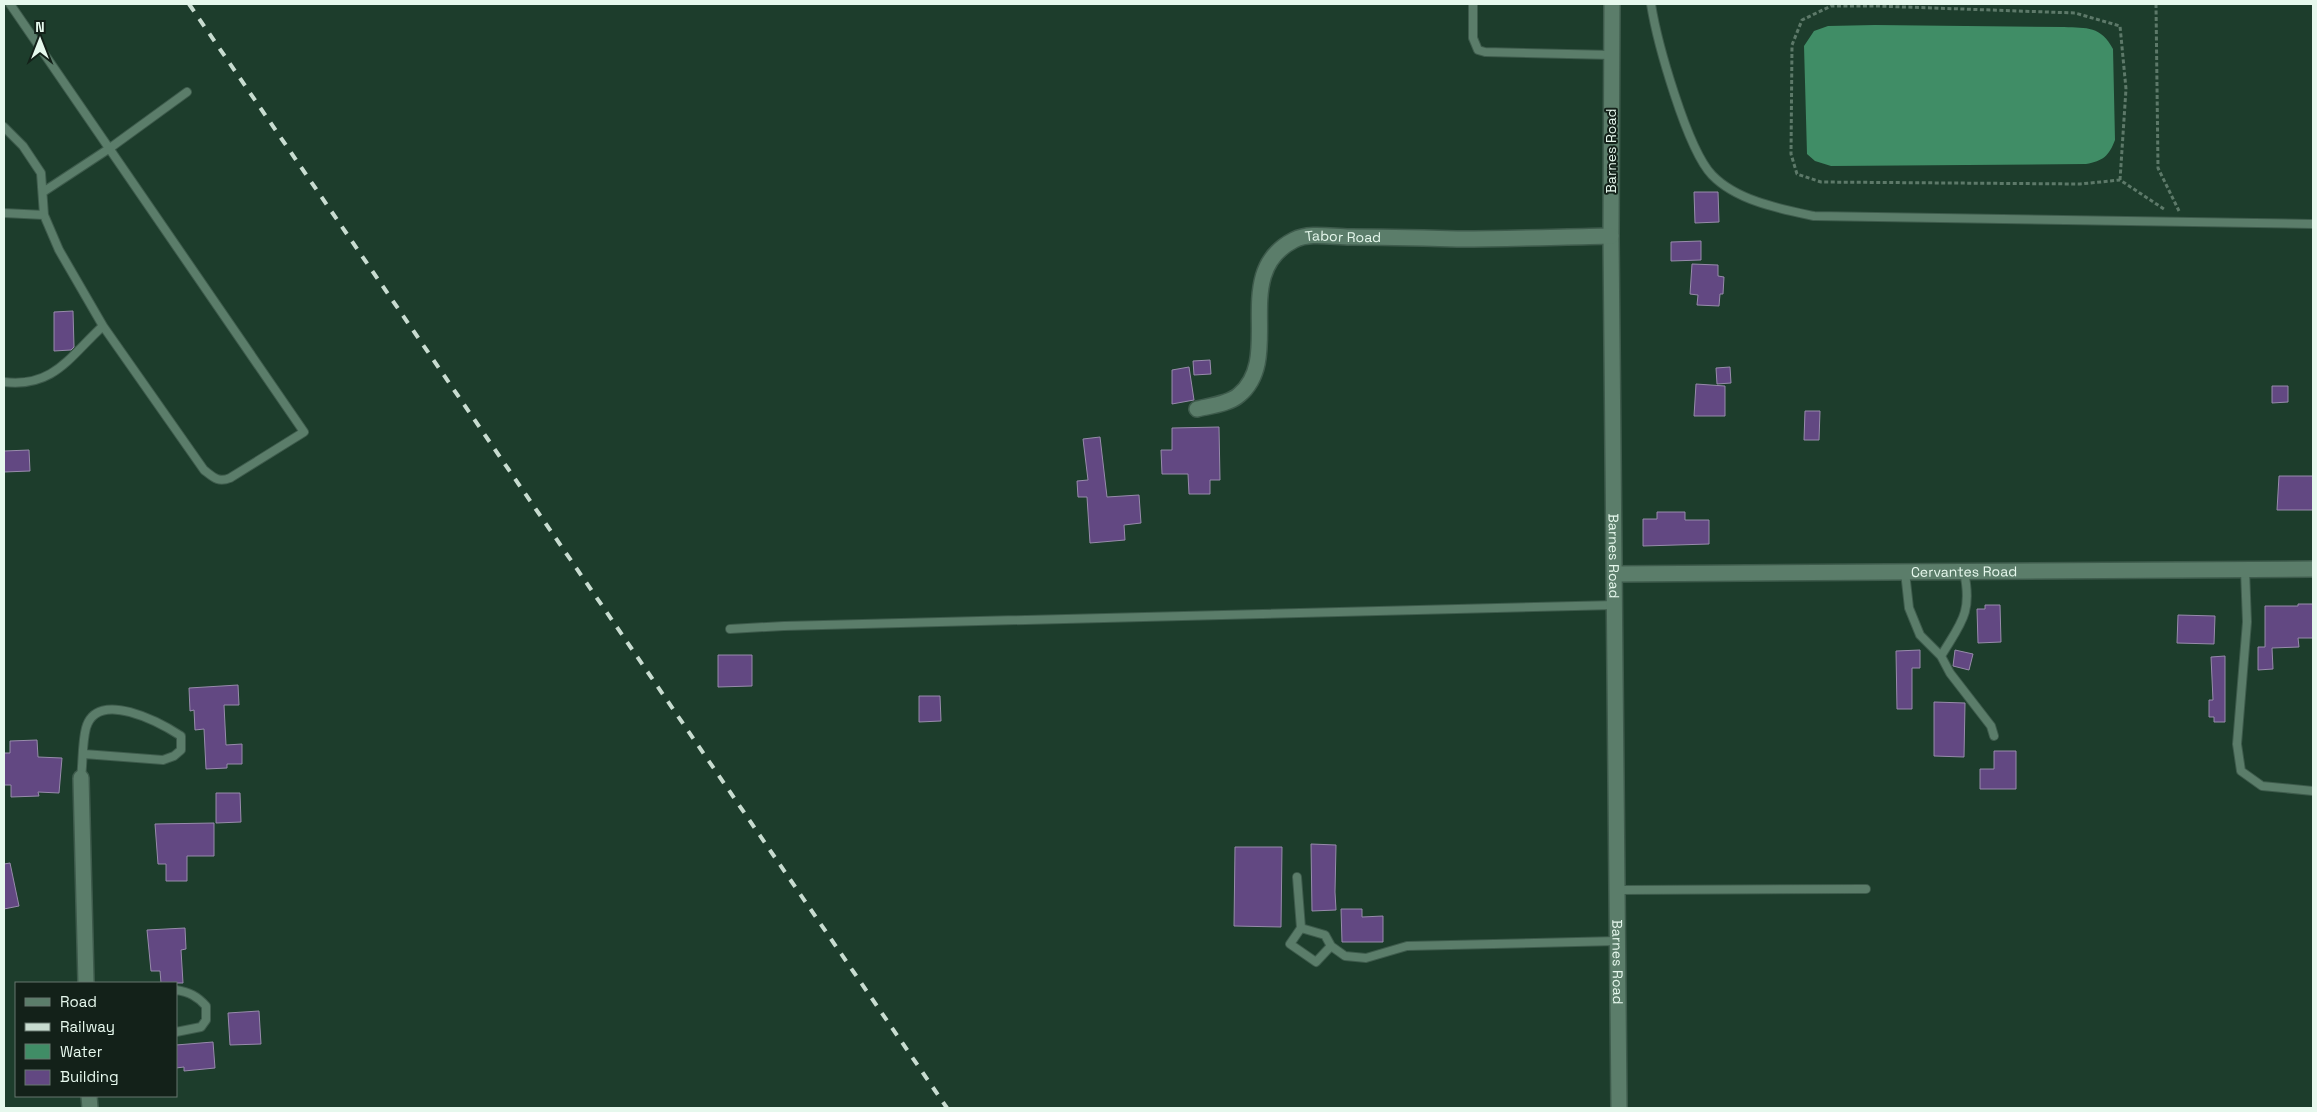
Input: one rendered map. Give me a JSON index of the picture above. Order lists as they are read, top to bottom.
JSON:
{
  "streets": {
    "street": ["Barnes Road", "Tabor Road", "Cervantes Road"]
  },
  "crossings": [
    ["Barnes Road", "Tabor Road"],
    ["Barnes Road", "Cervantes Road"]
  ],
  "legend": [
    "Road",
    "Railway",
    "Water",
    "Building"
  ],
  "north": "top"
}
